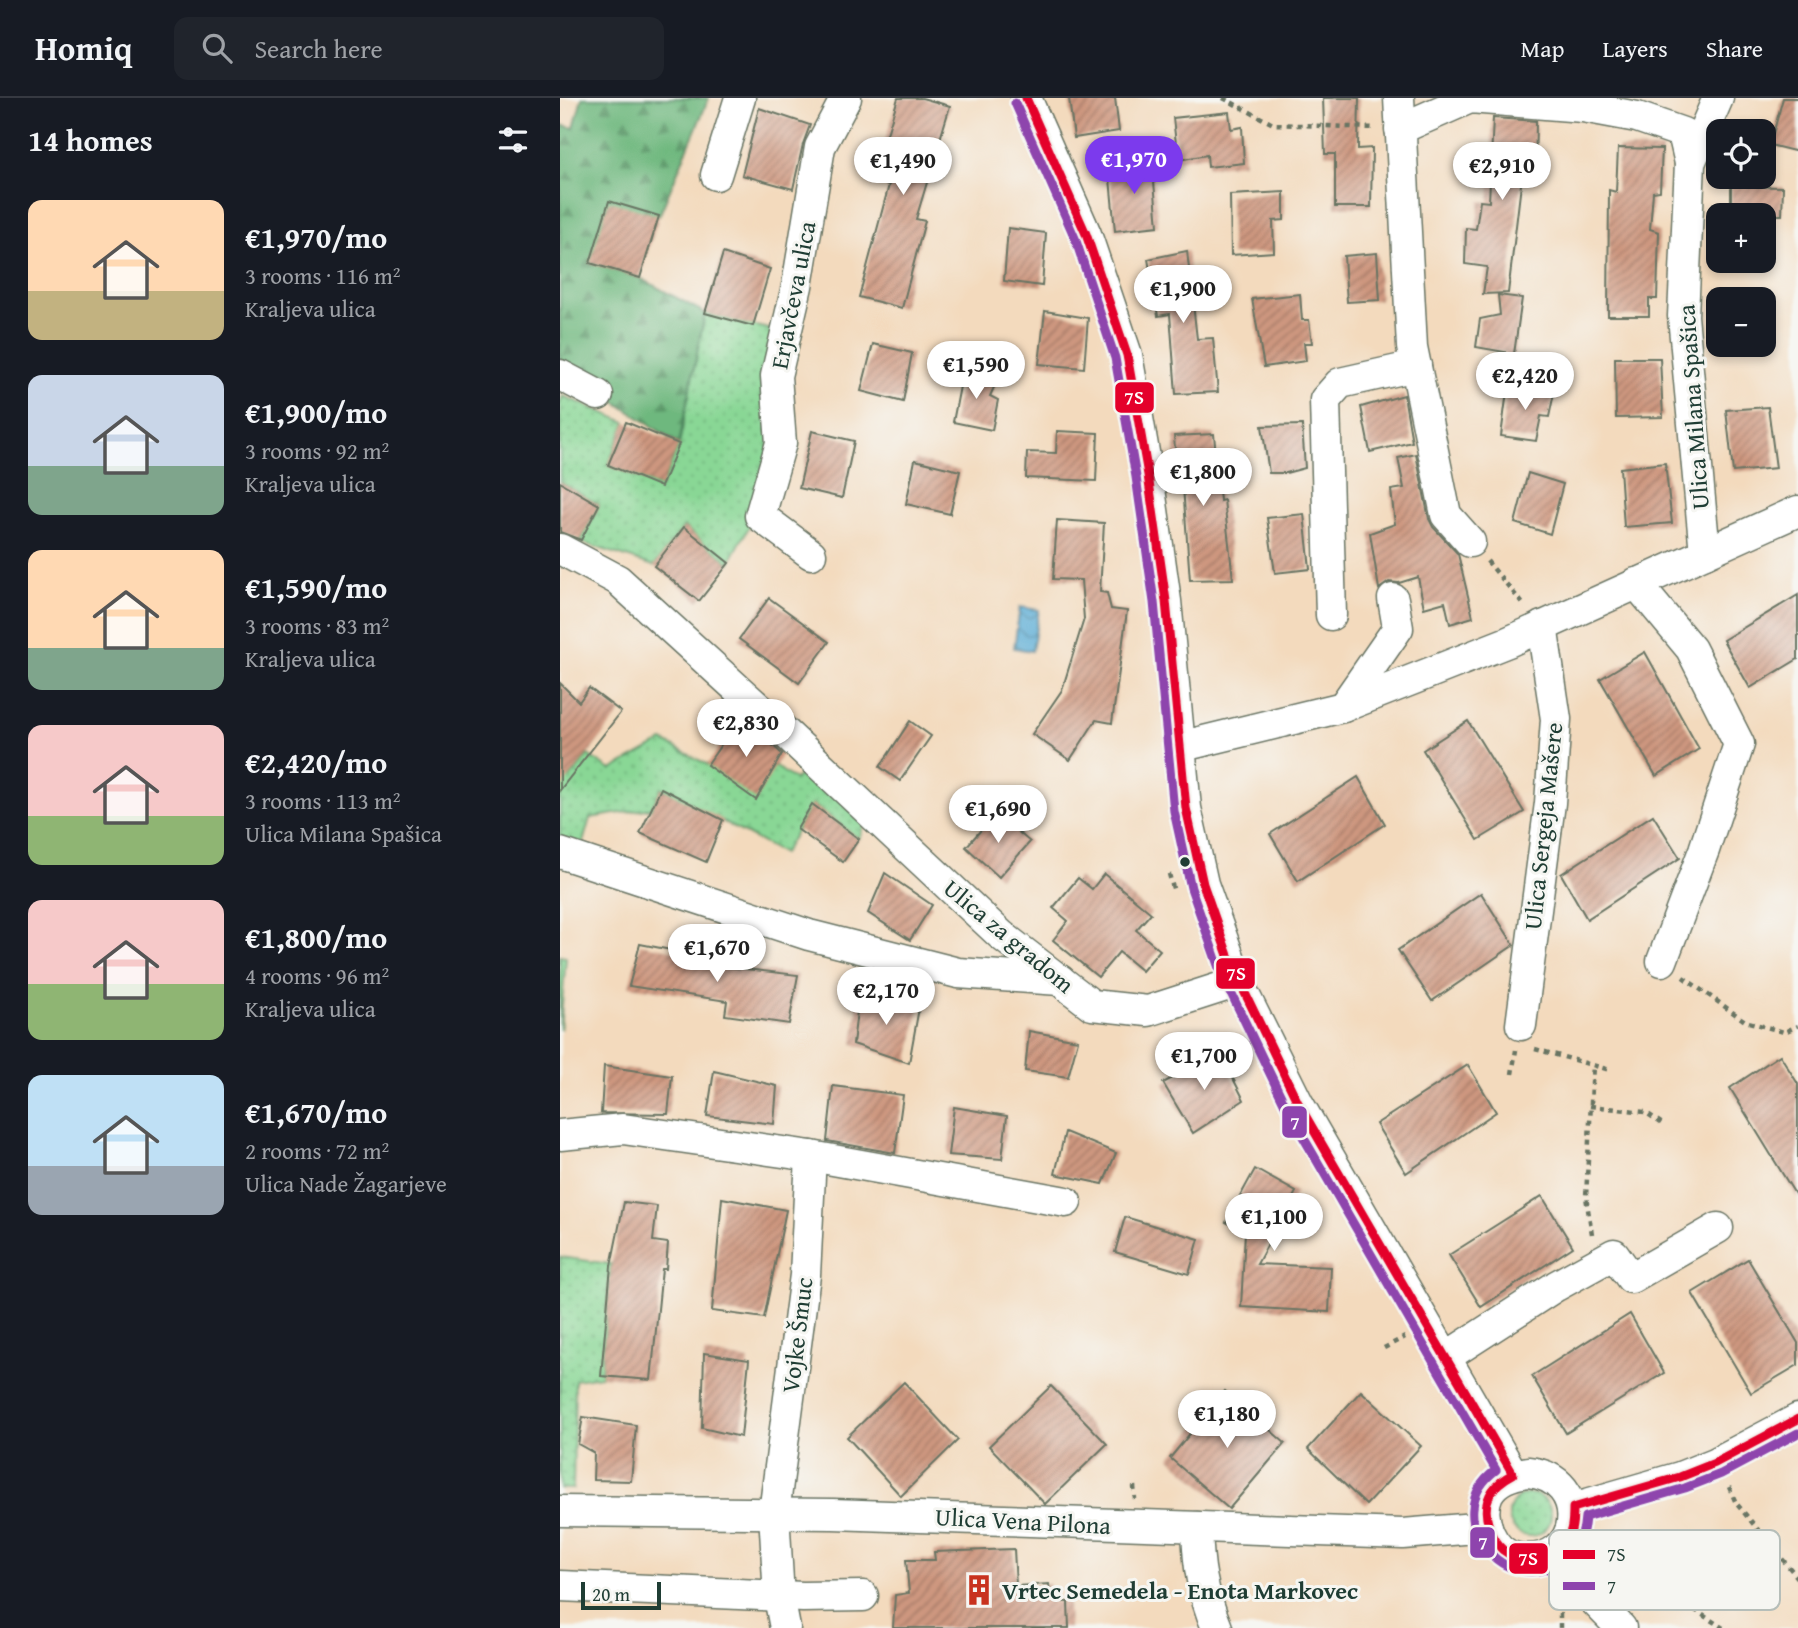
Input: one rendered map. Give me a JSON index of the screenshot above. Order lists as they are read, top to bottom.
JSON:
{
  "streets": {
    "street": [
      "Erjavčeva ulica",
      "Ulica Milana Spašica",
      "Ulica Sergeja Mašere",
      "Ulica za gradom",
      "Vojke Šmuc",
      "Ulica Vena Pilona"
    ]
  },
  "crossings": [
    ["Vojke Šmuc", "Ulica Vena Pilona"]
  ],
  "places": {
    "building": ["Vrtec Semedela - Enota Markovec"]
  },
  "lines": ["transit line 7S", "transit line 7"],
  "legend": ["7S", "7"],
  "scale_bar": "20 m",
  "page": {
    "header": "Homiq",
    "search": "Search here",
    "nav": ["Map", "Layers", "Share"],
    "heading": "14 homes",
    "map_buttons": ["+", "−"],
    "price": [
      "€1,970",
      "€1,490",
      "€2,910",
      "€1,900",
      "€1,590",
      "€2,420",
      "€1,800",
      "€2,830",
      "€1,690",
      "€1,670",
      "€2,170",
      "€1,700",
      "€1,100",
      "€1,180"
    ],
    "list": [
      {
        "name": "€1,970/mo",
        "note": "3 rooms · 116 m² · Kraljeva ulica"
      },
      {
        "name": "€1,900/mo",
        "note": "3 rooms · 92 m² · Kraljeva ulica"
      },
      {
        "name": "€1,590/mo",
        "note": "3 rooms · 83 m² · Kraljeva ulica"
      },
      {
        "name": "€2,420/mo",
        "note": "3 rooms · 113 m² · Ulica Milana Spašica"
      },
      {
        "name": "€1,800/mo",
        "note": "4 rooms · 96 m² · Kraljeva ulica"
      },
      {
        "name": "€1,670/mo",
        "note": "2 rooms · 72 m² · Ulica Nade Žagarjeve"
      }
    ],
    "scale": "20 m"
  }
}
